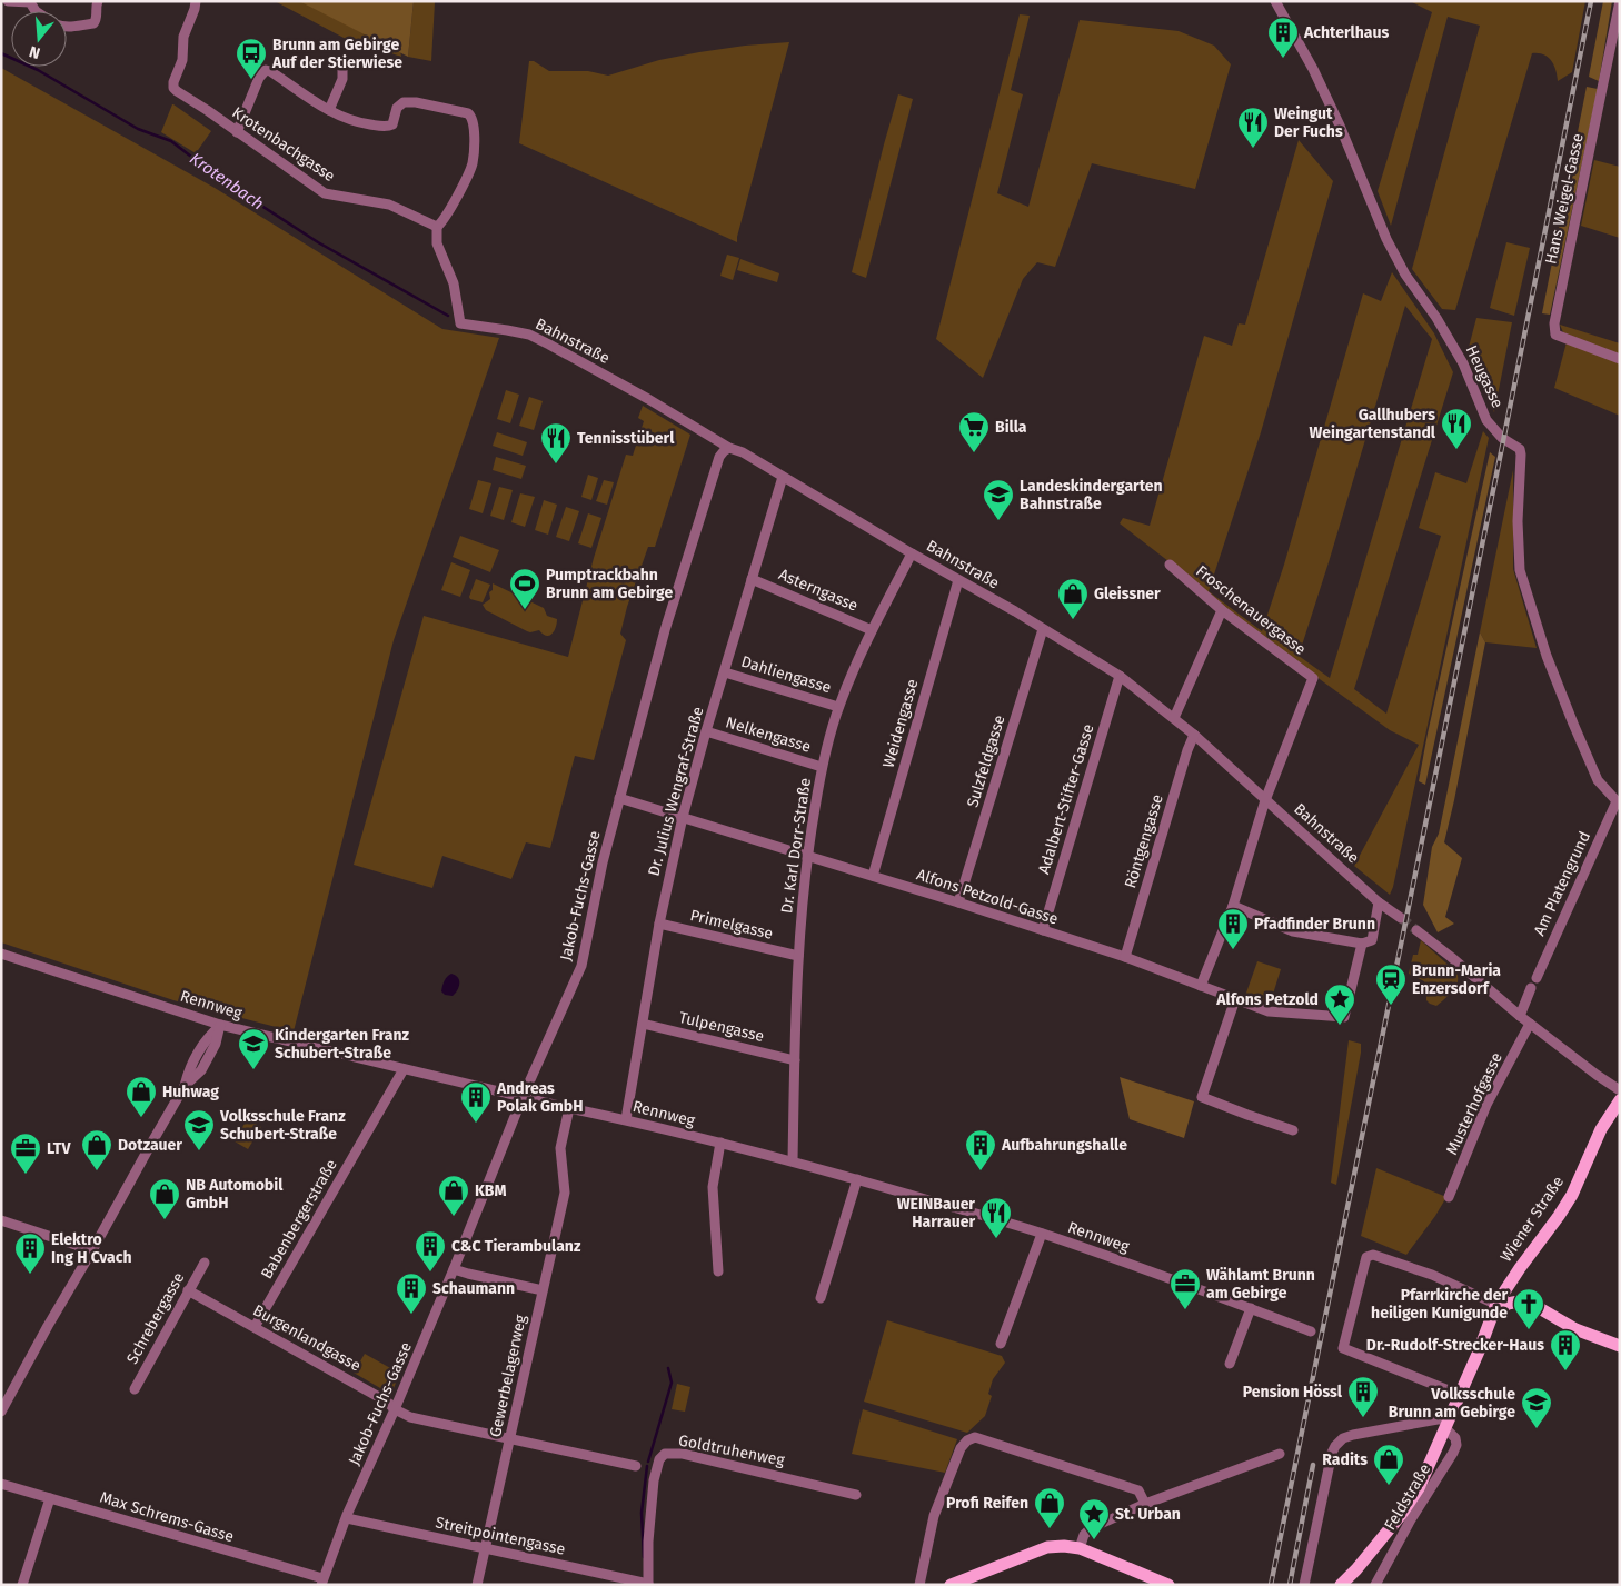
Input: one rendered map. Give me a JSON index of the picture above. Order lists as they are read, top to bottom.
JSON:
{
  "streets": {
    "main road": ["Wiener Straße"],
    "street": [
      "Krotenbachgasse",
      "Hans Weigel-Gasse",
      "Bahnstraße",
      "Heugasse",
      "Asterngasse",
      "Froschenauergasse",
      "Dahliengasse",
      "Weidengasse",
      "Nelkengasse",
      "Sulzfeldgasse",
      "Dr. Julius Wengraf-Straße",
      "Adalbert-Stifter-Gasse",
      "Röntgengasse",
      "Dr. Karl Dorr-Straße",
      "Am Platengrund",
      "Jakob-Fuchs-Gasse",
      "Alfons Petzold-Gasse",
      "Primelgasse",
      "Rennweg",
      "Tulpengasse",
      "Musterhofgasse",
      "Babenbergerstraße",
      "Schrebergasse",
      "Burgenlandgasse",
      "Gewerbelagerweg",
      "Goldtruhenweg",
      "Feldstraße",
      "Max Schrems-Gasse",
      "Streitpointengasse"
    ]
  },
  "crossings": [
    ["Krotenbachgasse", "Bahnstraße"],
    ["Bahnstraße", "Froschenauergasse"],
    ["Bahnstraße", "Weidengasse"],
    ["Bahnstraße", "Sulzfeldgasse"],
    ["Bahnstraße", "Dr. Julius Wengraf-Straße"],
    ["Bahnstraße", "Adalbert-Stifter-Gasse"],
    ["Bahnstraße", "Röntgengasse"],
    ["Bahnstraße", "Dr. Karl Dorr-Straße"],
    ["Bahnstraße", "Jakob-Fuchs-Gasse"],
    ["Heugasse", "Am Platengrund"],
    ["Asterngasse", "Dr. Julius Wengraf-Straße"],
    ["Asterngasse", "Dr. Karl Dorr-Straße"],
    ["Dahliengasse", "Dr. Julius Wengraf-Straße"],
    ["Dahliengasse", "Dr. Karl Dorr-Straße"],
    ["Weidengasse", "Alfons Petzold-Gasse"],
    ["Nelkengasse", "Dr. Julius Wengraf-Straße"],
    ["Nelkengasse", "Dr. Karl Dorr-Straße"],
    ["Sulzfeldgasse", "Alfons Petzold-Gasse"],
    ["Dr. Julius Wengraf-Straße", "Alfons Petzold-Gasse"],
    ["Dr. Julius Wengraf-Straße", "Primelgasse"],
    ["Dr. Julius Wengraf-Straße", "Rennweg"],
    ["Dr. Julius Wengraf-Straße", "Tulpengasse"],
    ["Adalbert-Stifter-Gasse", "Alfons Petzold-Gasse"],
    ["Röntgengasse", "Alfons Petzold-Gasse"],
    ["Dr. Karl Dorr-Straße", "Alfons Petzold-Gasse"],
    ["Dr. Karl Dorr-Straße", "Primelgasse"],
    ["Dr. Karl Dorr-Straße", "Rennweg"],
    ["Dr. Karl Dorr-Straße", "Tulpengasse"],
    ["Jakob-Fuchs-Gasse", "Alfons Petzold-Gasse"],
    ["Jakob-Fuchs-Gasse", "Rennweg"],
    ["Jakob-Fuchs-Gasse", "Burgenlandgasse"],
    ["Jakob-Fuchs-Gasse", "Max Schrems-Gasse"],
    ["Jakob-Fuchs-Gasse", "Streitpointengasse"],
    ["Rennweg", "Babenbergerstraße"],
    ["Rennweg", "Gewerbelagerweg"],
    ["Babenbergerstraße", "Burgenlandgasse"],
    ["Schrebergasse", "Burgenlandgasse"],
    ["Burgenlandgasse", "Gewerbelagerweg"],
    ["Gewerbelagerweg", "Streitpointengasse"],
    ["Goldtruhenweg", "Streitpointengasse"]
  ],
  "water": ["Krotenbach"],
  "places": {
    "building": [
      "Achterlhaus",
      "Pfadfinder Brunn",
      "Andreas Polak GmbH",
      "Aufbahrungshalle",
      "C&C Tierambulanz",
      "Elektro Ing H Cvach",
      "Schaumann",
      "Dr.-Rudolf-Strecker-Haus",
      "Pension Hössl"
    ],
    "bus stop": ["Brunn am Gebirge Auf der Stierwiese"],
    "restaurant": [
      "Weingut Der Fuchs",
      "Gallhubers Weingartenstandl",
      "Tennisstüberl",
      "WEINBauer Harrauer"
    ],
    "supermarket": ["Billa"],
    "school or university": [
      "Landeskindergarten Bahnstraße",
      "Kindergarten Franz Schubert-Straße",
      "Volksschule Franz Schubert-Straße",
      "Volksschule Brunn am Gebirge"
    ],
    "sports": ["Pumptrackbahn Brunn am Gebirge"],
    "shop": [
      "Gleissner",
      "Huhwag",
      "Dotzauer",
      "KBM",
      "NB Automobil GmbH",
      "Radits",
      "Profi Reifen"
    ],
    "station": ["Brunn-Maria Enzersdorf"],
    "place": ["Alfons Petzold", "St. Urban"],
    "office": ["LTV", "Wählamt Brunn am Gebirge"],
    "church": ["Pfarrkirche der heiligen Kunigunde"]
  },
  "north": "bottom"
}
